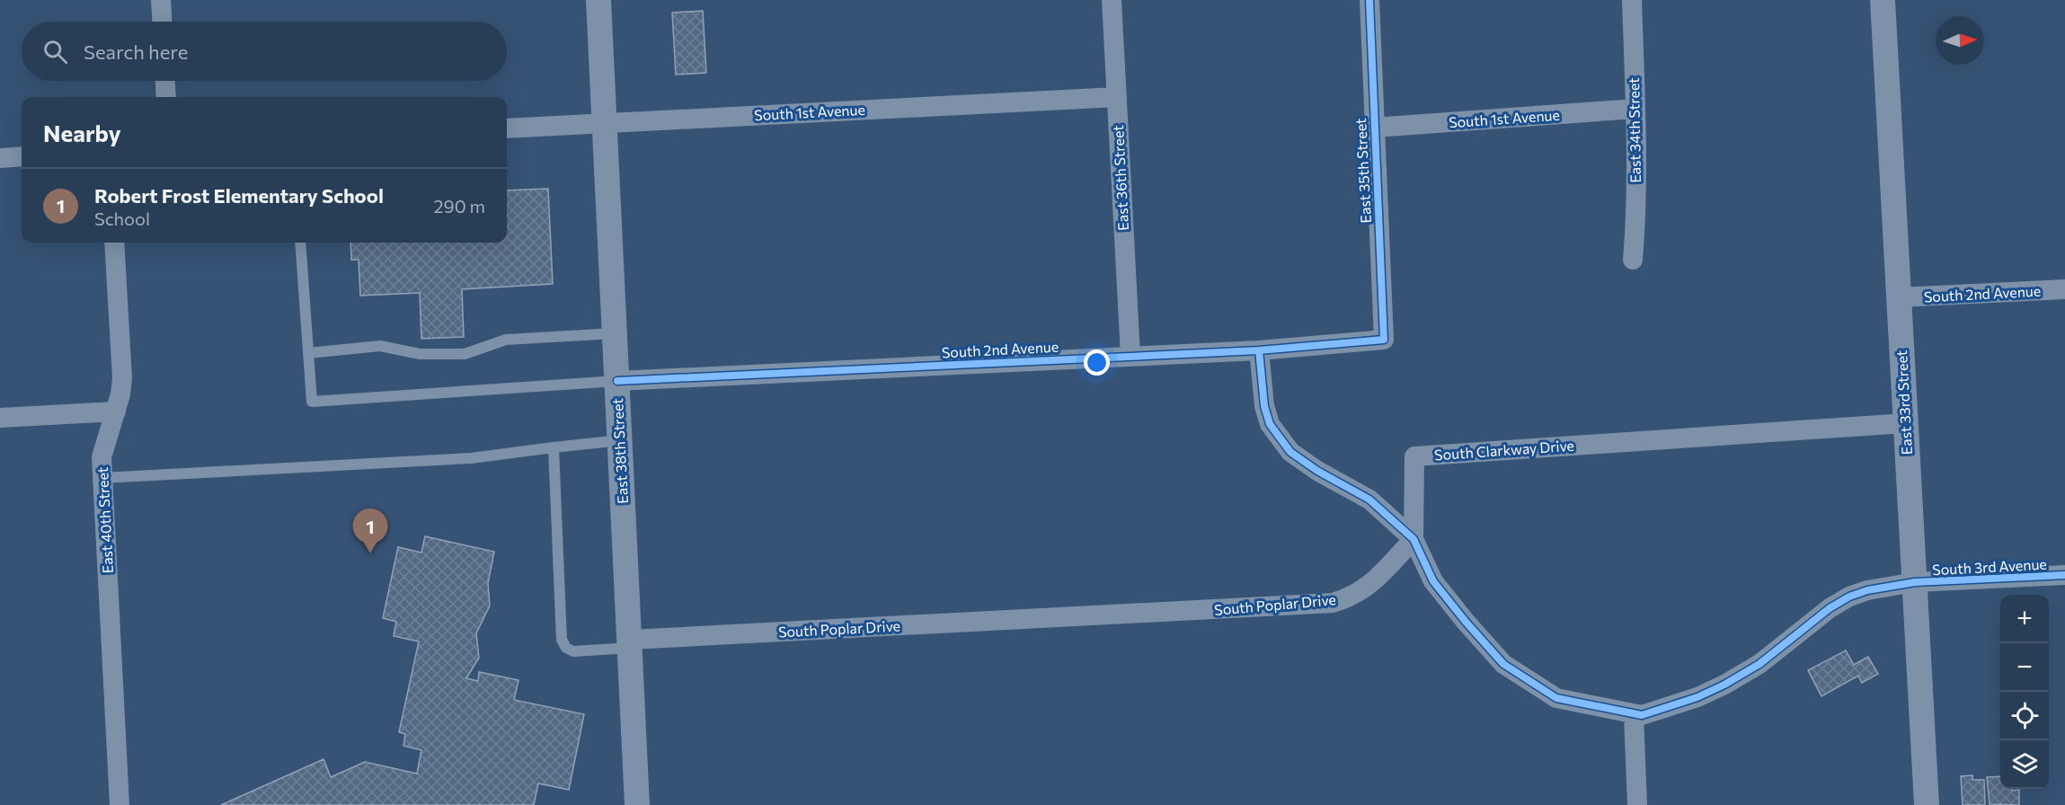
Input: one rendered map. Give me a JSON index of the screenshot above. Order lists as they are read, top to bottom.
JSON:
{
  "streets": {
    "street": [
      "South 1st Avenue",
      "East 34th Street",
      "East 35th Street",
      "East 36th Street",
      "South 2nd Avenue",
      "East 33rd Street",
      "South Clarkway Drive",
      "East 38th Street",
      "East 40th Street",
      "South 3rd Avenue",
      "South Poplar Drive"
    ]
  },
  "crossings": [
    ["South 1st Avenue", "East 34th Street"],
    ["South 1st Avenue", "East 35th Street"],
    ["South 1st Avenue", "East 36th Street"],
    ["South 1st Avenue", "East 38th Street"],
    ["East 35th Street", "South 2nd Avenue"],
    ["East 36th Street", "South 2nd Avenue"],
    ["South 2nd Avenue", "East 33rd Street"],
    ["South 2nd Avenue", "East 38th Street"],
    ["East 33rd Street", "South Clarkway Drive"],
    ["East 33rd Street", "South 3rd Avenue"],
    ["South Clarkway Drive", "South Poplar Drive"],
    ["East 38th Street", "South Poplar Drive"]
  ],
  "north": "right",
  "page": {
    "search": "Search here",
    "heading": "Nearby",
    "list": [
      {
        "mark": "1",
        "name": "Robert Frost Elementary School",
        "note": "School",
        "value": "290 m"
      }
    ],
    "pins": "1",
    "map_buttons": ["+", "−"]
  }
}
